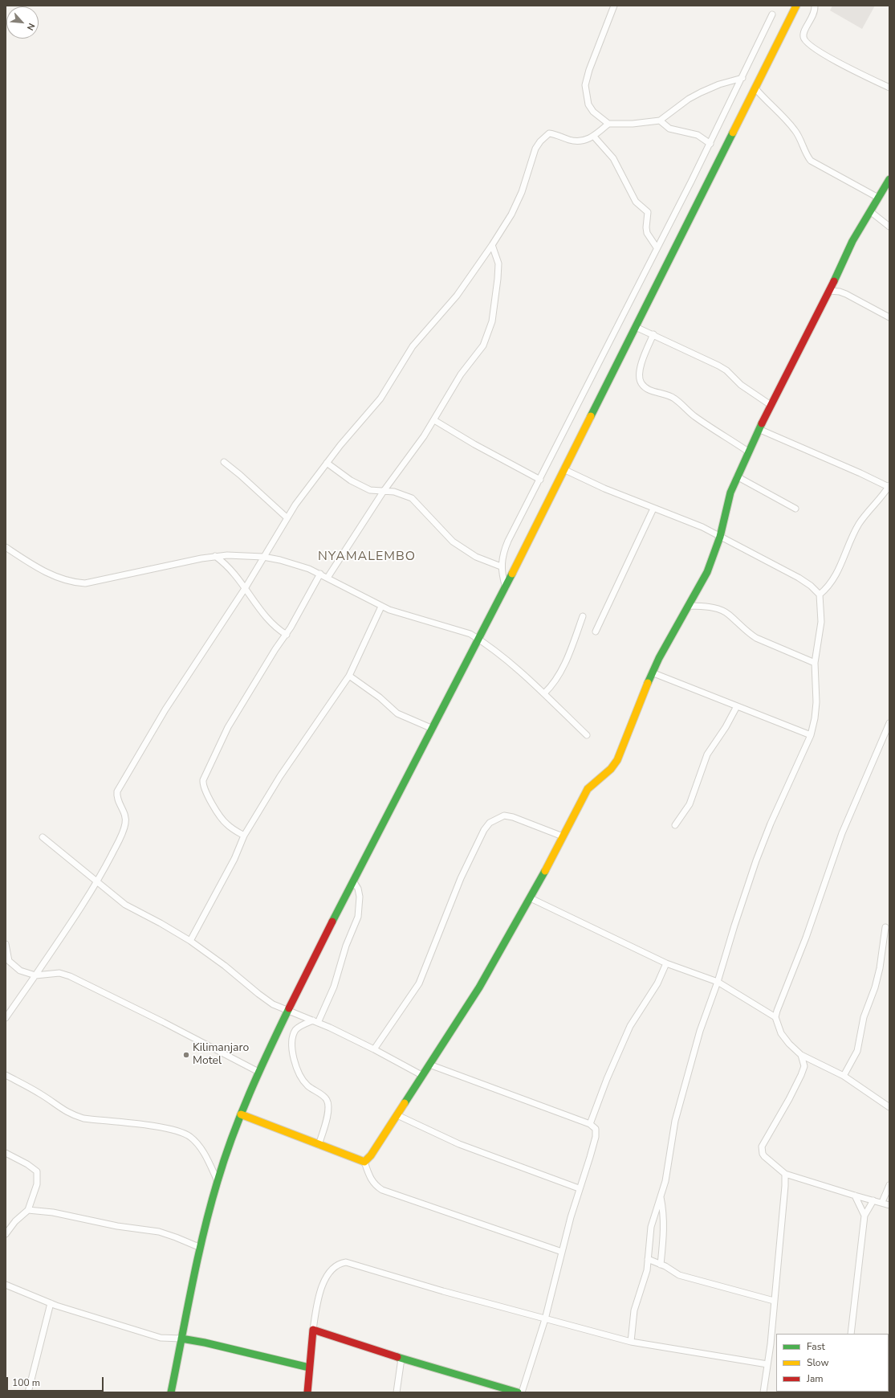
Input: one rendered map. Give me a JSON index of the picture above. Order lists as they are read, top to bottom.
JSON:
{
  "districts": ["NYAMALEMBO"],
  "places": ["Kilimanjaro Motel"],
  "legend": ["Fast", "Slow", "Jam"],
  "scale_bar": "100 m",
  "north": "bottom right"
}
